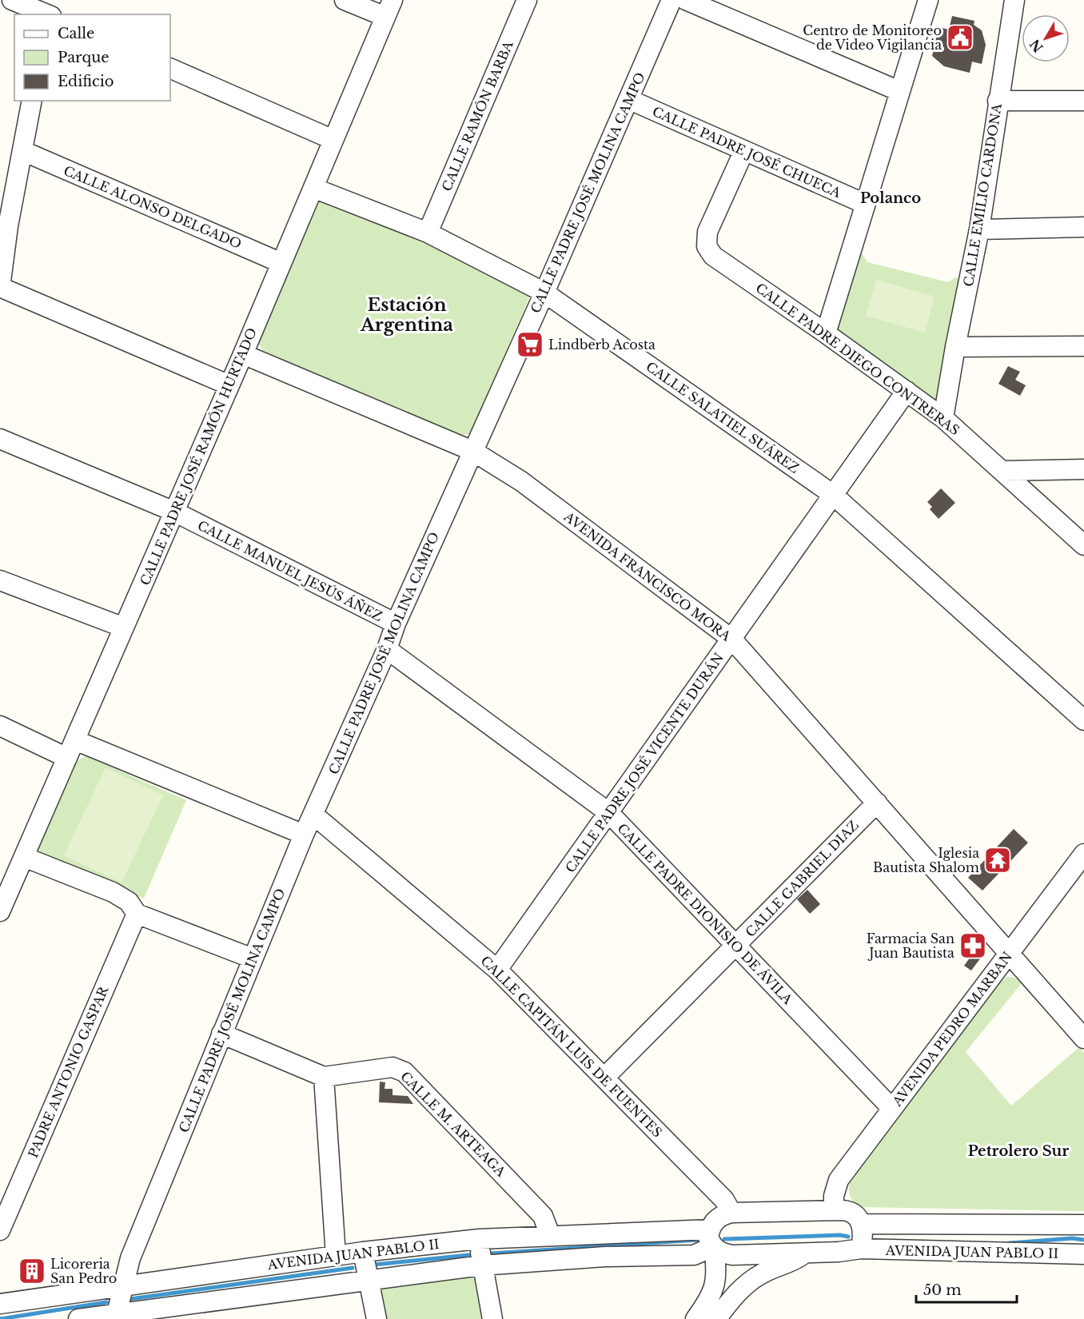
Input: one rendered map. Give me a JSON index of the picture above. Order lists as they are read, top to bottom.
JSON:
{
  "streets": {
    "street": [
      "CALLE RAMÓN BARBA",
      "CALLE PADRE JOSÉ CHUECA",
      "CALLE PADRE JOSÉ MOLINA CAMPO",
      "CALLE EMILIO CARDONA",
      "CALLE ALONSO DELGADO",
      "CALLE PADRE DIEGO CONTRERAS",
      "CALLE SALATIEL SUÁREZ",
      "CALLE PADRE JOSÉ RAMÓN HURTADO",
      "CALLE MANUEL JESÚS ÁÑEZ",
      "AVENIDA FRANCISCO MORA",
      "CALLE PADRE JOSÉ VICENTE DURÁN",
      "CALLE GABRIEL DIAZ",
      "CALLE PADRE DIONISIO DE ÁVILA",
      "AVENIDA PEDRO MARBAN",
      "CALLE CAPITÁN LUIS DE FUENTES",
      "PADRE ANTONIO GASPAR",
      "CALLE M. ARTEAGA",
      "AVENIDA JUAN PABLO II"
    ]
  },
  "crossings": [
    ["CALLE RAMÓN BARBA", "CALLE SALATIEL SUÁREZ"],
    ["CALLE PADRE JOSÉ CHUECA", "CALLE PADRE JOSÉ MOLINA CAMPO"],
    ["CALLE PADRE JOSÉ CHUECA", "CALLE PADRE DIEGO CONTRERAS"],
    ["CALLE PADRE JOSÉ MOLINA CAMPO", "CALLE SALATIEL SUÁREZ"],
    ["CALLE PADRE JOSÉ MOLINA CAMPO", "CALLE MANUEL JESÚS ÁÑEZ"],
    ["CALLE PADRE JOSÉ MOLINA CAMPO", "AVENIDA FRANCISCO MORA"],
    ["CALLE PADRE JOSÉ MOLINA CAMPO", "CALLE PADRE DIONISIO DE ÁVILA"],
    ["CALLE PADRE JOSÉ MOLINA CAMPO", "CALLE CAPITÁN LUIS DE FUENTES"],
    ["CALLE PADRE JOSÉ MOLINA CAMPO", "AVENIDA JUAN PABLO II"],
    ["CALLE EMILIO CARDONA", "CALLE PADRE DIEGO CONTRERAS"],
    ["CALLE ALONSO DELGADO", "CALLE PADRE JOSÉ RAMÓN HURTADO"],
    ["CALLE PADRE DIEGO CONTRERAS", "CALLE PADRE JOSÉ VICENTE DURÁN"],
    ["CALLE SALATIEL SUÁREZ", "CALLE PADRE JOSÉ RAMÓN HURTADO"],
    ["CALLE SALATIEL SUÁREZ", "CALLE PADRE JOSÉ VICENTE DURÁN"],
    ["CALLE PADRE JOSÉ RAMÓN HURTADO", "CALLE MANUEL JESÚS ÁÑEZ"],
    ["CALLE PADRE JOSÉ RAMÓN HURTADO", "AVENIDA FRANCISCO MORA"],
    ["AVENIDA FRANCISCO MORA", "CALLE PADRE JOSÉ VICENTE DURÁN"],
    ["AVENIDA FRANCISCO MORA", "CALLE GABRIEL DIAZ"],
    ["AVENIDA FRANCISCO MORA", "AVENIDA PEDRO MARBAN"],
    ["CALLE PADRE JOSÉ VICENTE DURÁN", "CALLE PADRE DIONISIO DE ÁVILA"],
    ["CALLE PADRE JOSÉ VICENTE DURÁN", "CALLE CAPITÁN LUIS DE FUENTES"],
    ["CALLE GABRIEL DIAZ", "CALLE PADRE DIONISIO DE ÁVILA"],
    ["CALLE GABRIEL DIAZ", "CALLE CAPITÁN LUIS DE FUENTES"],
    ["CALLE PADRE DIONISIO DE ÁVILA", "AVENIDA PEDRO MARBAN"],
    ["CALLE M. ARTEAGA", "AVENIDA JUAN PABLO II"]
  ],
  "districts": ["Polanco", "Estación Argentina", "Petrolero Sur"],
  "places": {
    "public building": ["Centro de Monitoreo de Video Vigilancia"],
    "supermarket": ["Lindberb Acosta"],
    "temple": ["Iglesia Bautista Shalom"],
    "pharmacy": ["Farmacia San Juan Bautista"],
    "building": ["Licoreria San Pedro"]
  },
  "legend": ["Calle", "Parque", "Edificio"],
  "scale_bar": "50 m",
  "north": "bottom left"
}
